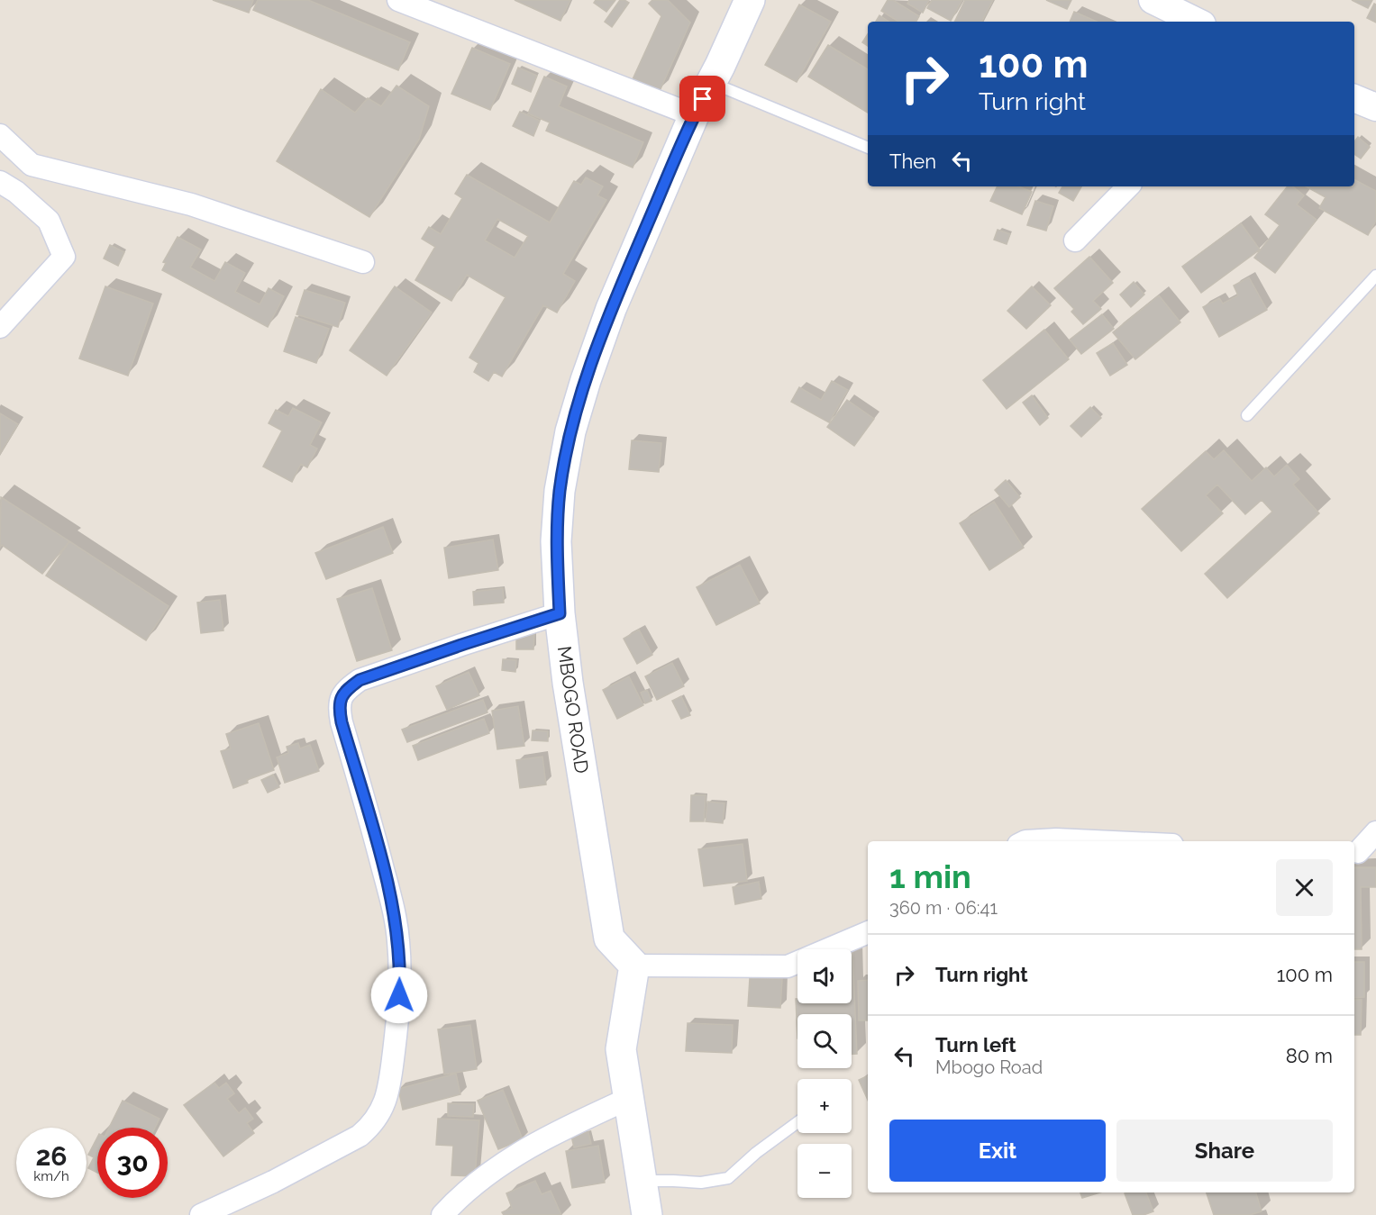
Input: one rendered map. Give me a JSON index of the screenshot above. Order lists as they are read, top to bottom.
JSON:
{
  "streets": {
    "main road": ["MBOGO ROAD"]
  },
  "page": {
    "turn": ["100 m", "Turn right"],
    "then": "Then",
    "heading": ["1 min", "360 m · 06:41"],
    "list": [
      {
        "name": "Turn right",
        "value": "100 m"
      },
      {
        "name": "Turn left",
        "note": "Mbogo Road",
        "value": "80 m"
      }
    ],
    "map_buttons": ["+", "−"],
    "buttons": ["Exit", "Share"],
    "speed": "26 km/h",
    "limit": "30"
  }
}
